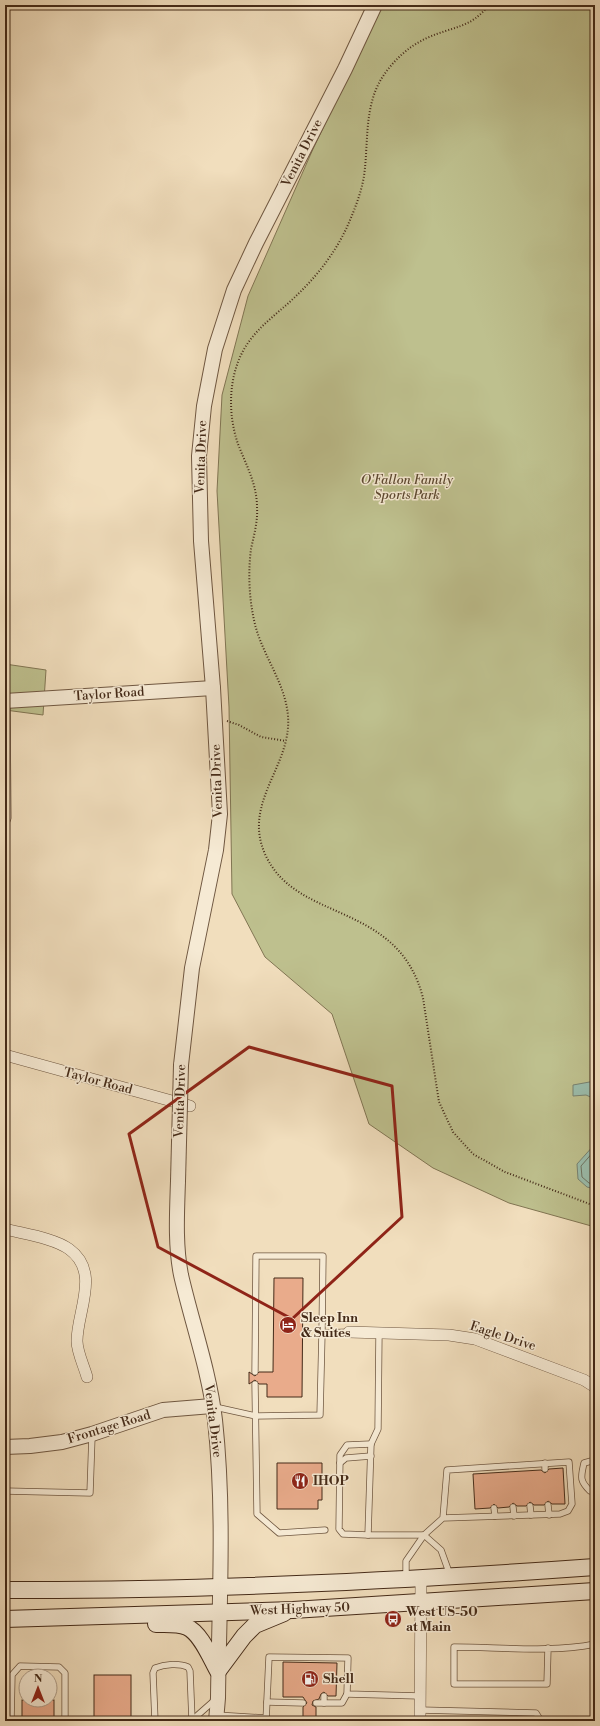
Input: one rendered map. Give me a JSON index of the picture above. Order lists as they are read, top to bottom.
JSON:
{
  "streets": {
    "main road": ["West Highway 50"],
    "street": [
      "Venita Drive",
      "Taylor Road",
      "Eagle Drive",
      "Frontage Road"
    ]
  },
  "crossings": [
    ["Venita Drive", "Taylor Road"],
    ["Venita Drive", "Frontage Road"],
    ["Venita Drive", "West Highway 50"]
  ],
  "parks": ["O'Fallon Family Sports Park"],
  "places": {
    "hotel": ["Sleep Inn & Suites"],
    "restaurant": ["IHOP"],
    "bus stop": ["West US-50 at Main"],
    "fuel station": ["Shell"]
  },
  "north": "top"
}
